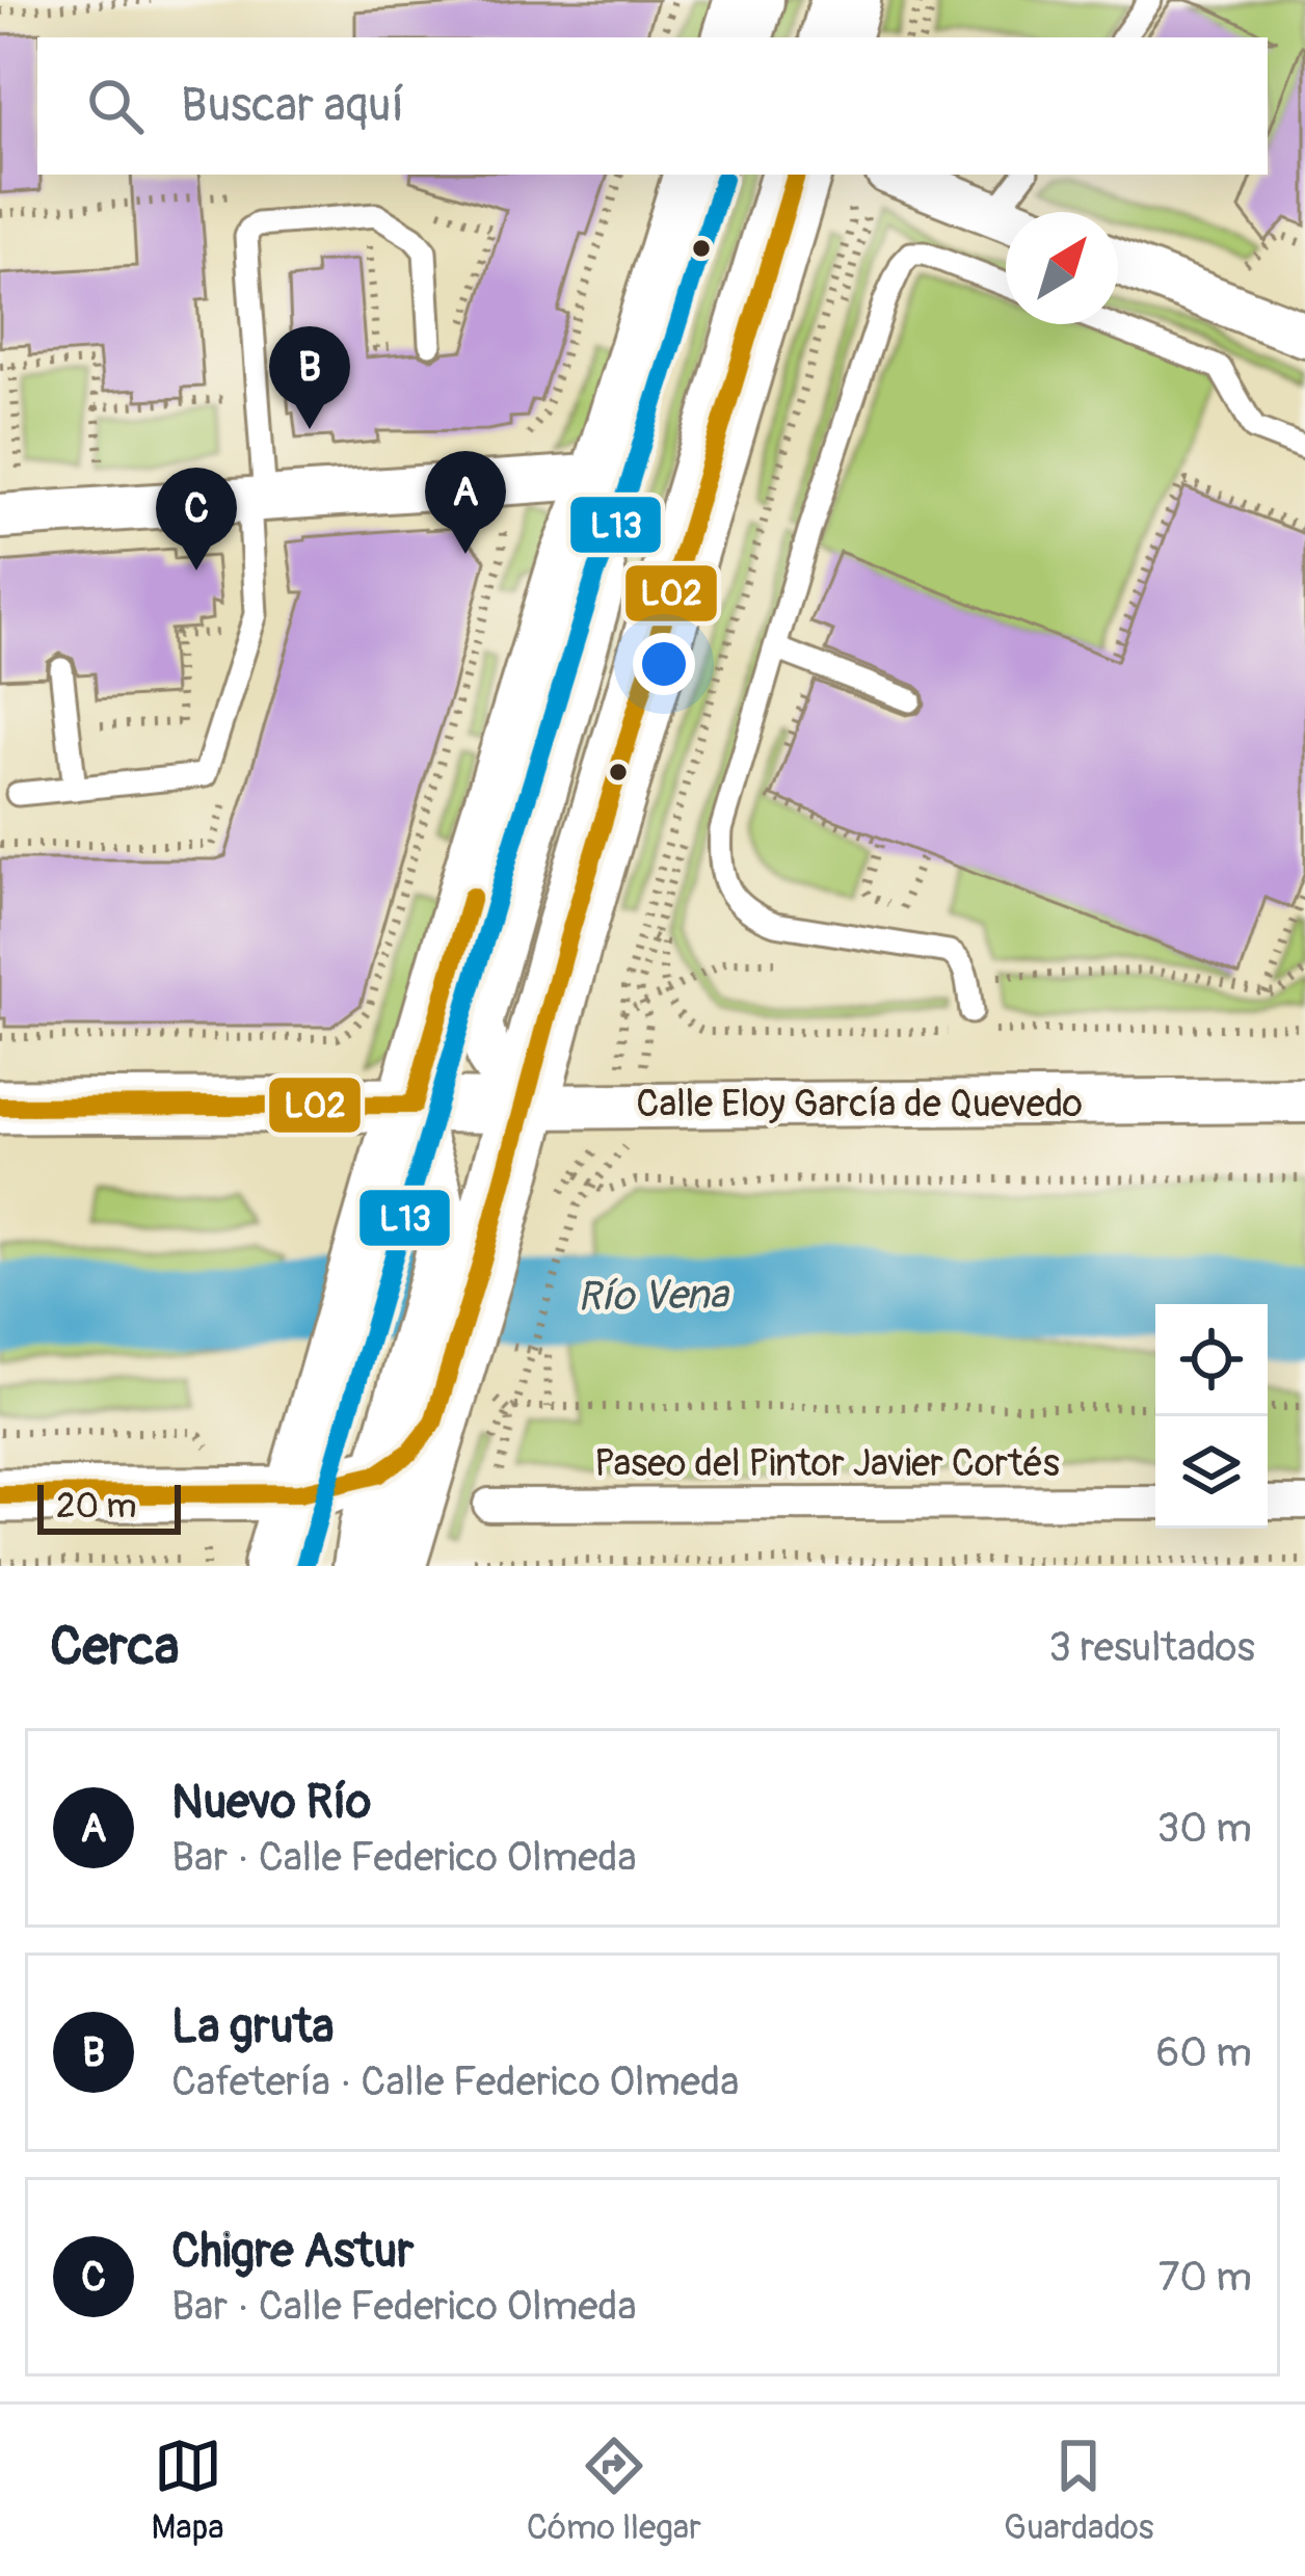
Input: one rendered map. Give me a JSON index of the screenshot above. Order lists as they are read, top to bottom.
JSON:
{
  "streets": {
    "street": ["Calle Eloy García de Quevedo", "Paseo del Pintor Javier Cortés"]
  },
  "water": ["Río Vena"],
  "lines": ["transit line L02", "transit line L13"],
  "scale_bar": "20 m",
  "north": "top right",
  "page": {
    "search": "Buscar aquí",
    "pins": ["B", "A", "C"],
    "scale": "20 m",
    "heading": ["Cerca", "3 resultados"],
    "list": [
      {
        "mark": "A",
        "name": "Nuevo Río",
        "note": "Bar · Calle Federico Olmeda",
        "value": "30 m"
      },
      {
        "mark": "B",
        "name": "La gruta",
        "note": "Cafetería · Calle Federico Olmeda",
        "value": "60 m"
      },
      {
        "mark": "C",
        "name": "Chigre Astur",
        "note": "Bar · Calle Federico Olmeda",
        "value": "70 m"
      }
    ],
    "nav": ["Mapa", "Cómo llegar", "Guardados"]
  }
}
